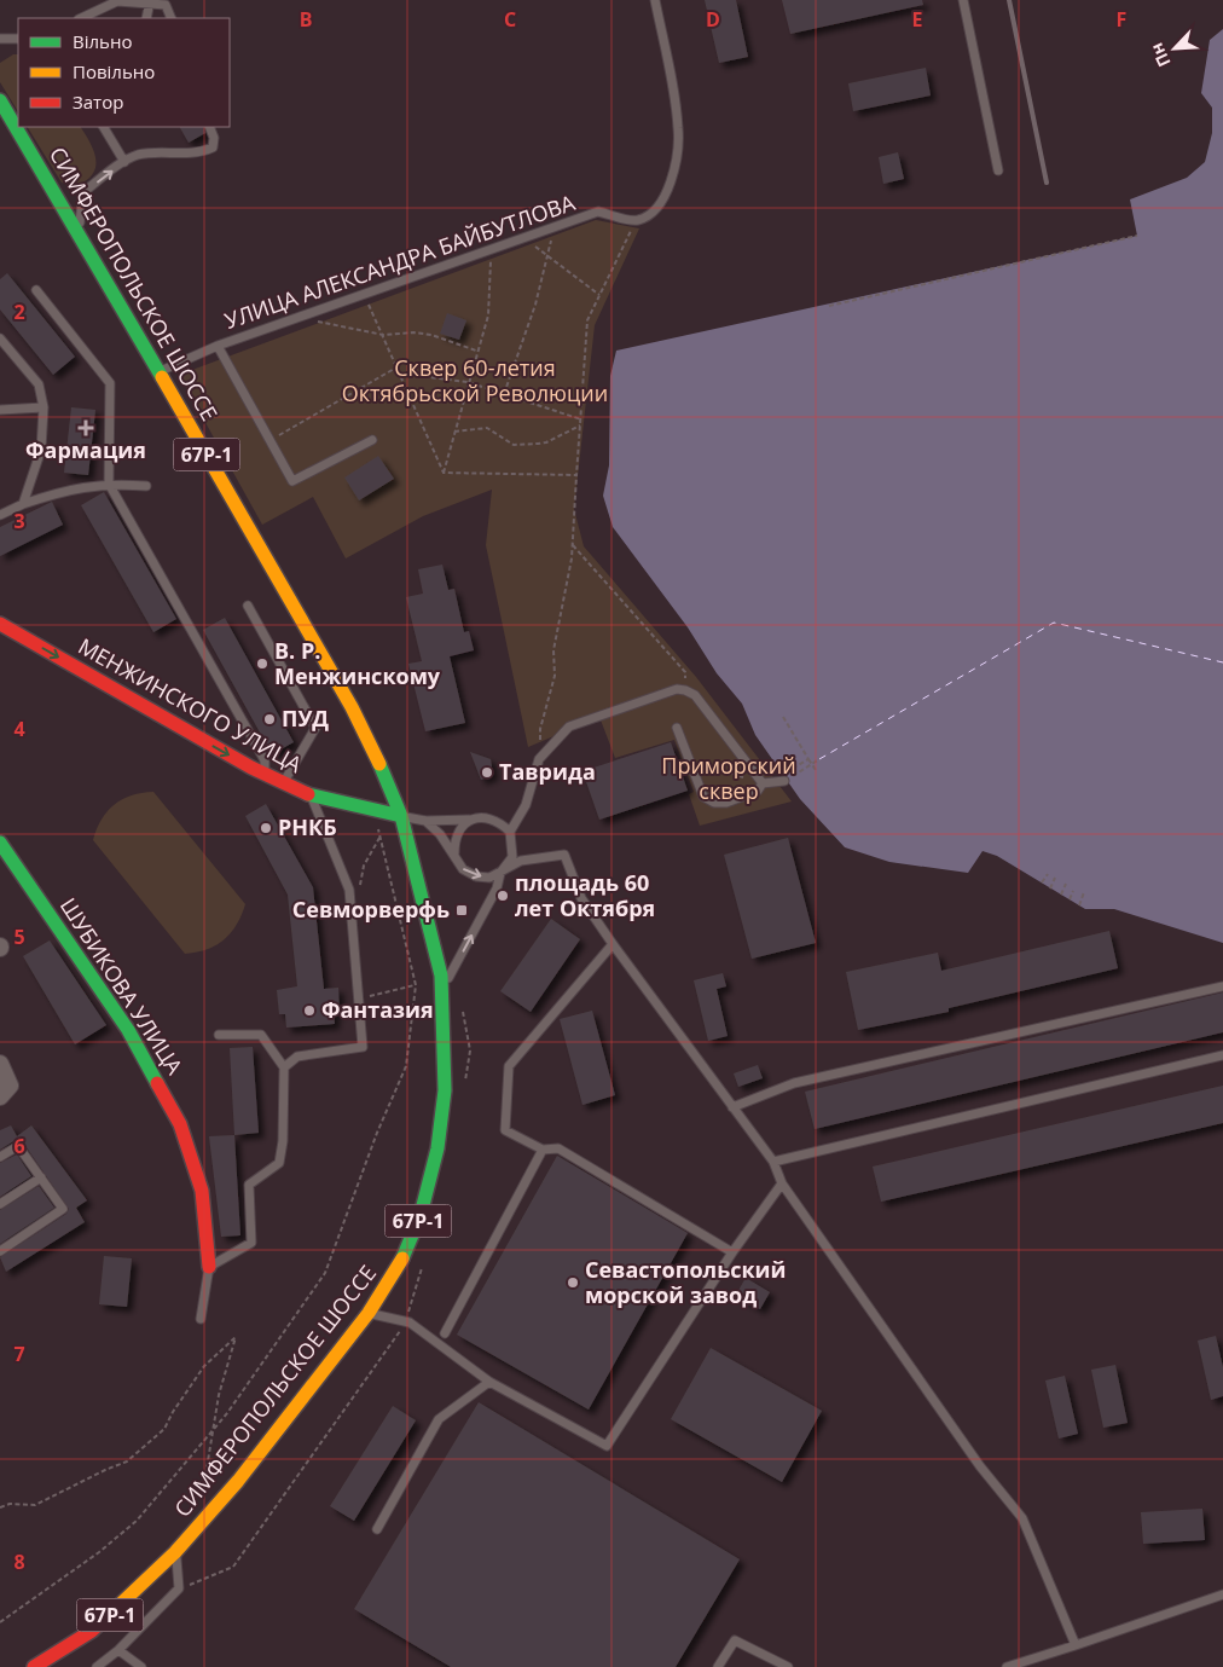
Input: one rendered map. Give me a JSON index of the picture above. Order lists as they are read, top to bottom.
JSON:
{
  "streets": {
    "main road": [
      "СИМФЕРОПОЛЬСКОЕ ШОССЕ",
      "67Р-1",
      "МЕНЖИНСКОГО УЛИЦА",
      "ШУБИКОВА УЛИЦА"
    ],
    "lane": ["УЛИЦА АЛЕКСАНДРА БАЙБУТЛОВА"]
  },
  "crossings": [
    ["УЛИЦА АЛЕКСАНДРА БАЙБУТЛОВА", "СИМФЕРОПОЛЬСКОЕ ШОССЕ"],
    ["СИМФЕРОПОЛЬСКОЕ ШОССЕ", "МЕНЖИНСКОГО УЛИЦА"]
  ],
  "one_way": ["МЕНЖИНСКОГО УЛИЦА"],
  "parks": ["Сквер 60-летия Октябрьской Революции", "Приморский сквер"],
  "places": {
    "health": ["Фармация"],
    "other": [
      "В. Р. Менжинскому",
      "ПУД",
      "Таврида",
      "РНКБ",
      "площадь 60 лет Октября",
      "Фантазия",
      "Севастопольский морской завод"
    ],
    "transit": ["Севморверфь"]
  },
  "legend": ["Вільно", "Повільно", "Затор"],
  "north": "bottom left",
  "grid": {
    "columns": [
      "B",
      "C",
      "D",
      "E",
      "F"
    ],
    "rows": [
      "2",
      "3",
      "4",
      "5",
      "6",
      "7",
      "8"
    ]
  }
}
